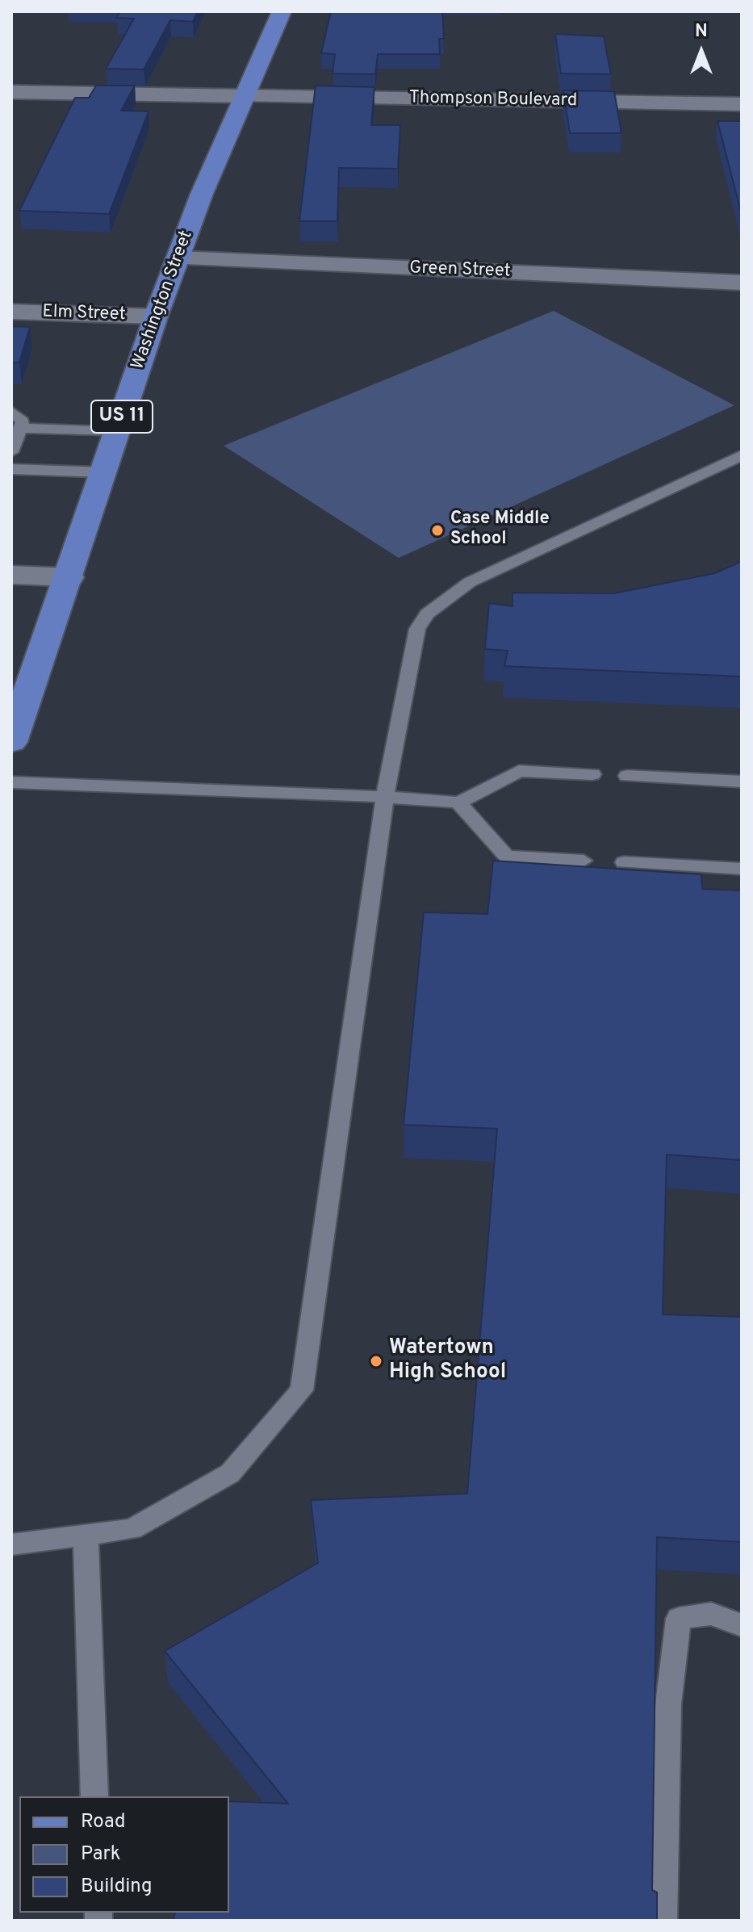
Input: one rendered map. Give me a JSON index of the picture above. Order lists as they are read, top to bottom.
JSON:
{
  "streets": {
    "main road": ["Washington Street", "US 11"],
    "street": ["Thompson Boulevard", "Green Street", "Elm Street"]
  },
  "crossings": [
    ["Thompson Boulevard", "Washington Street"],
    ["Green Street", "Washington Street"],
    ["Washington Street", "Elm Street"]
  ],
  "places": ["Case Middle School", "Watertown High School"],
  "legend": ["Road", "Park", "Building"],
  "north": "top"
}
